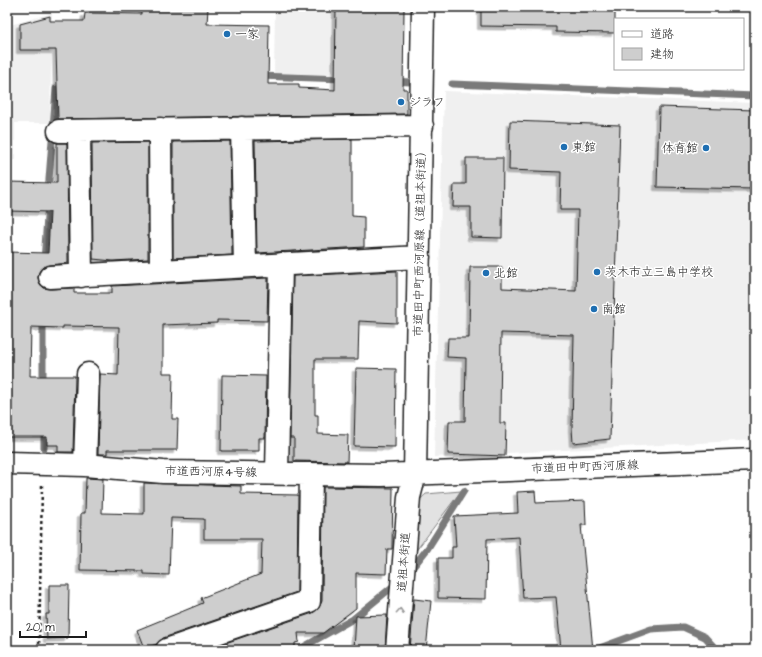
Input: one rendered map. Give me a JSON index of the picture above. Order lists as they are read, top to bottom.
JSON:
{
  "streets": {
    "street": [
      "市道田中町西河原線（道祖本街道）",
      "市道田中町西河原線",
      "市道西河原4号線",
      "道祖本街道"
    ]
  },
  "crossings": [
    ["市道田中町西河原線（道祖本街道）", "市道田中町西河原線"],
    ["市道田中町西河原線（道祖本街道）", "市道西河原4号線"],
    ["市道田中町西河原線（道祖本街道）", "道祖本街道"],
    ["市道田中町西河原線", "市道西河原4号線"],
    ["市道田中町西河原線", "道祖本街道"],
    ["市道西河原4号線", "道祖本街道"]
  ],
  "one_way": ["道祖本街道"],
  "places": [
    "一家",
    "ジラフ",
    "東館",
    "体育館",
    "茨木市立三島中学校",
    "北館",
    "南館"
  ],
  "legend": ["道路", "建物"],
  "scale_bar": "20 m"
}
